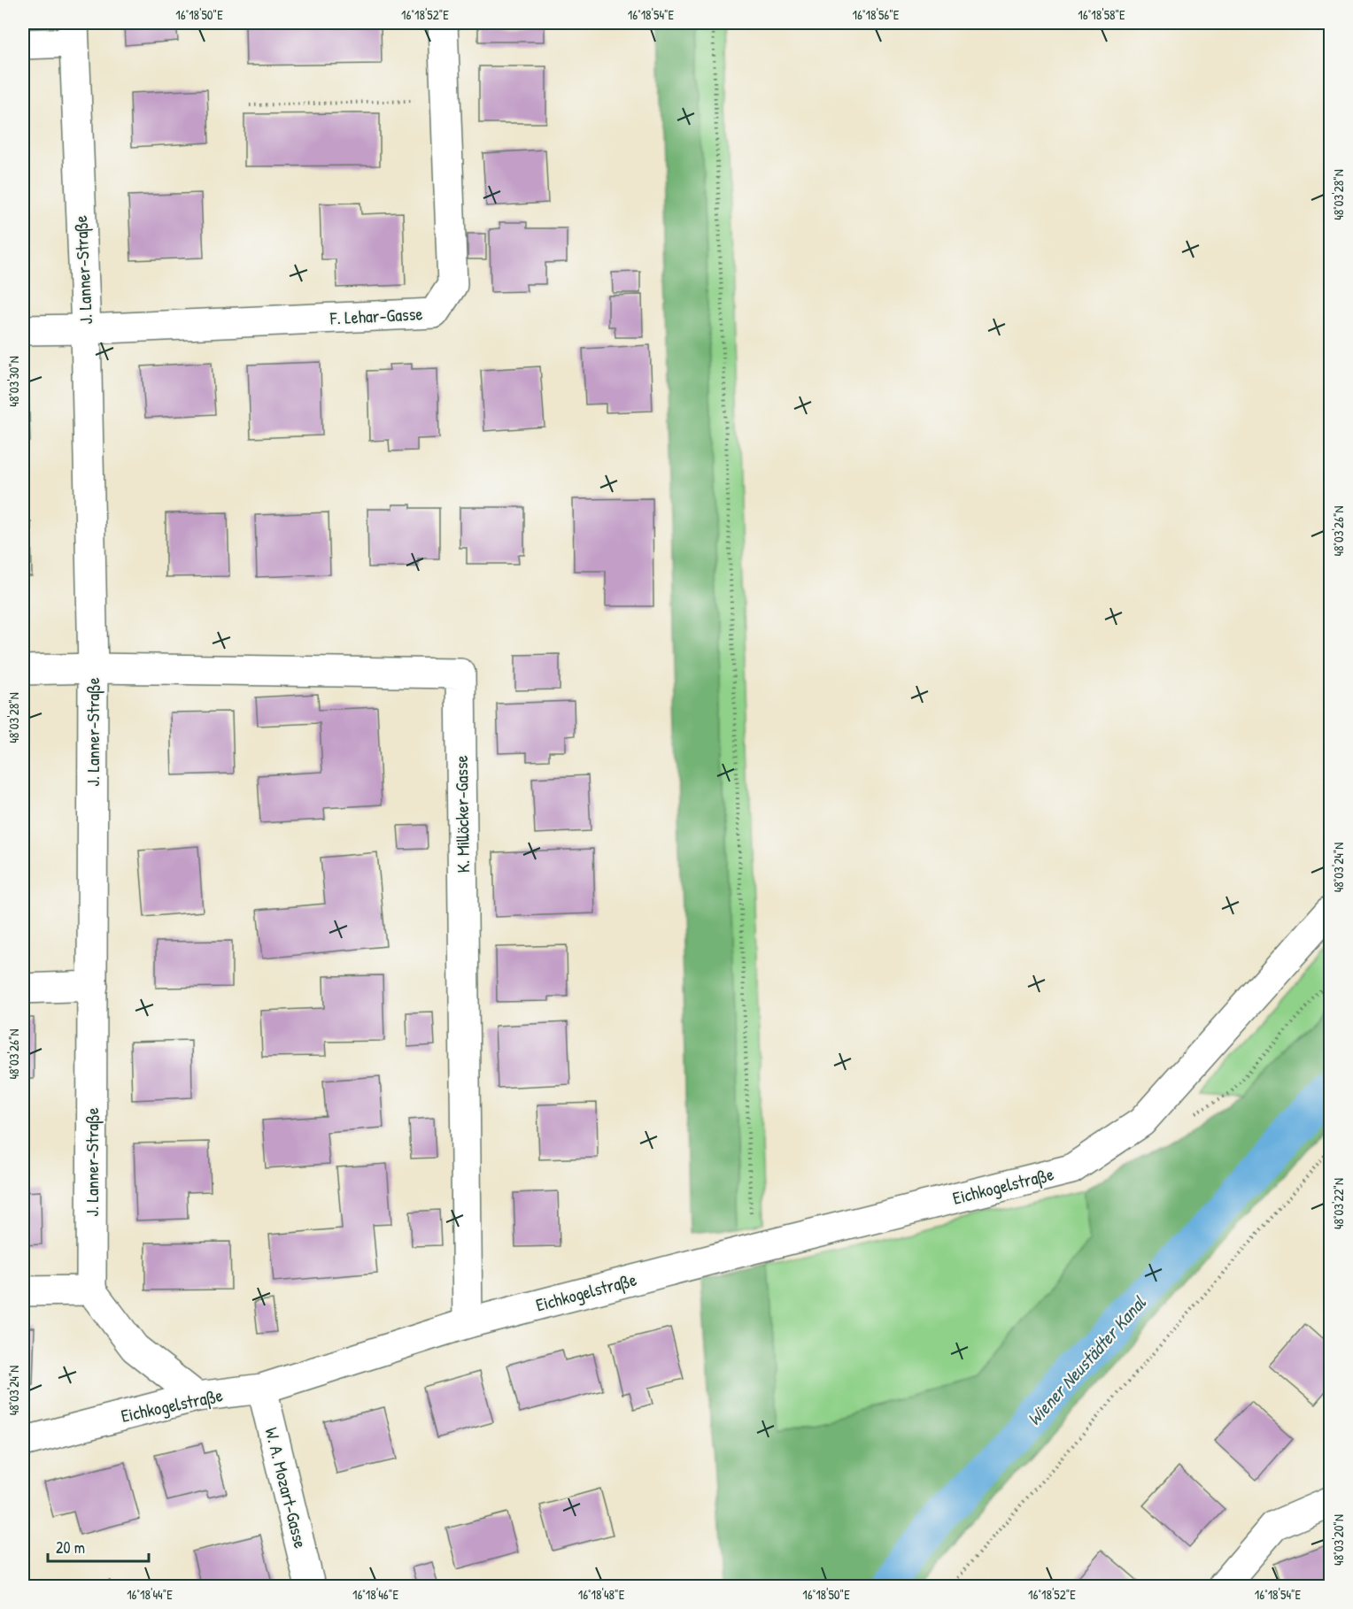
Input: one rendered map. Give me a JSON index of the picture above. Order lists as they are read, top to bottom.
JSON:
{
  "streets": {
    "street": [
      "J. Lanner-Straße",
      "F. Lehar-Gasse",
      "K. Millöcker-Gasse",
      "Eichkogelstraße",
      "W. A. Mozart-Gasse"
    ]
  },
  "crossings": [
    ["J. Lanner-Straße", "F. Lehar-Gasse"],
    ["J. Lanner-Straße", "K. Millöcker-Gasse"],
    ["K. Millöcker-Gasse", "Eichkogelstraße"],
    ["Eichkogelstraße", "W. A. Mozart-Gasse"]
  ],
  "water": ["Wiener Neustädter Kanal"],
  "scale_bar": "20 m",
  "coordinates": [
    "16°18'50\"E",
    "16°18'52\"E",
    "16°18'54\"E",
    "16°18'56\"E",
    "16°18'58\"E",
    "48°03'28\"N",
    "48°03'30\"N",
    "48°03'26\"N",
    "48°03'24\"N",
    "48°03'22\"N",
    "48°03'20\"N",
    "16°18'44\"E",
    "16°18'46\"E",
    "16°18'48\"E"
  ]
}
